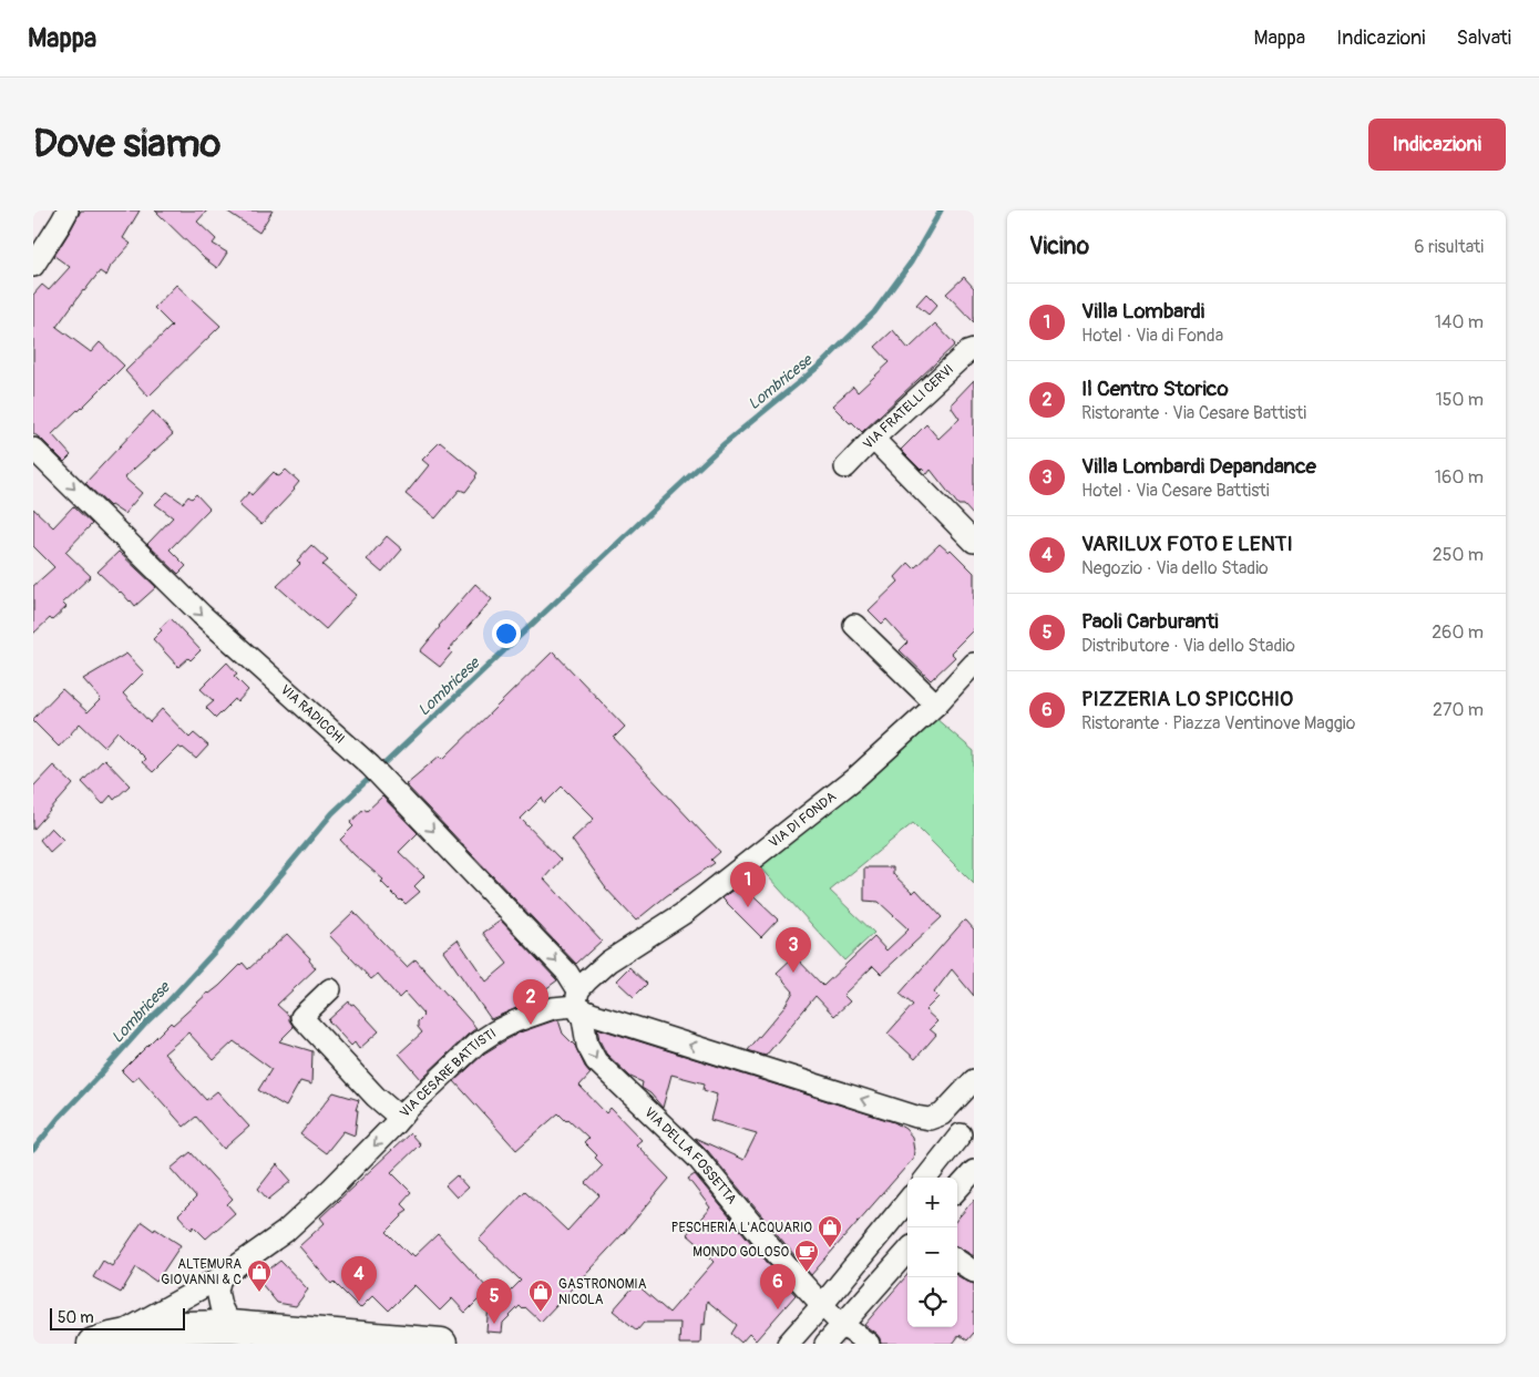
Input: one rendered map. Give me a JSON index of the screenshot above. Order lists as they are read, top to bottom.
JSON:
{
  "streets": {
    "street": [
      "VIA FRATELLI CERVI",
      "VIA RADICCHI",
      "VIA DI FONDA",
      "VIA CESARE BATTISTI",
      "VIA DELLA FOSSETTA"
    ]
  },
  "crossings": [
    ["VIA RADICCHI", "VIA DI FONDA"],
    ["VIA RADICCHI", "VIA CESARE BATTISTI"],
    ["VIA RADICCHI", "VIA DELLA FOSSETTA"],
    ["VIA DI FONDA", "VIA CESARE BATTISTI"],
    ["VIA DI FONDA", "VIA DELLA FOSSETTA"],
    ["VIA CESARE BATTISTI", "VIA DELLA FOSSETTA"]
  ],
  "one_way": ["VIA RADICCHI", "VIA CESARE BATTISTI", "VIA DELLA FOSSETTA"],
  "water": ["Lombricese"],
  "places": {
    "shop": ["PESCHERIA L'ACQUARIO", "ALTEMURA GIOVANNI & C", "GASTRONOMIA NICOLA"],
    "cafe": ["MONDO GOLOSO"]
  },
  "scale_bar": "50 m",
  "page": {
    "header": "Mappa",
    "nav": ["Mappa", "Indicazioni", "Salvati"],
    "buttons": "Indicazioni",
    "title": "Dove siamo",
    "heading": ["Vicino", "6 risultati"],
    "list": [
      {
        "mark": "1",
        "name": "Villa Lombardi",
        "note": "Hotel · Via di Fonda",
        "value": "140 m"
      },
      {
        "mark": "2",
        "name": "Il Centro Storico",
        "note": "Ristorante · Via Cesare Battisti",
        "value": "150 m"
      },
      {
        "mark": "3",
        "name": "Villa Lombardi Depandance",
        "note": "Hotel · Via Cesare Battisti",
        "value": "160 m"
      },
      {
        "mark": "4",
        "name": "VARILUX FOTO E LENTI",
        "note": "Negozio · Via dello Stadio",
        "value": "250 m"
      },
      {
        "mark": "5",
        "name": "Paoli Carburanti",
        "note": "Distributore · Via dello Stadio",
        "value": "260 m"
      },
      {
        "mark": "6",
        "name": "PIZZERIA LO SPICCHIO",
        "note": "Ristorante · Piazza Ventinove Maggio",
        "value": "270 m"
      }
    ],
    "pins": [
      "1",
      "3",
      "2",
      "4",
      "6",
      "5"
    ],
    "map_buttons": ["+", "−"],
    "scale": "50 m"
  }
}
